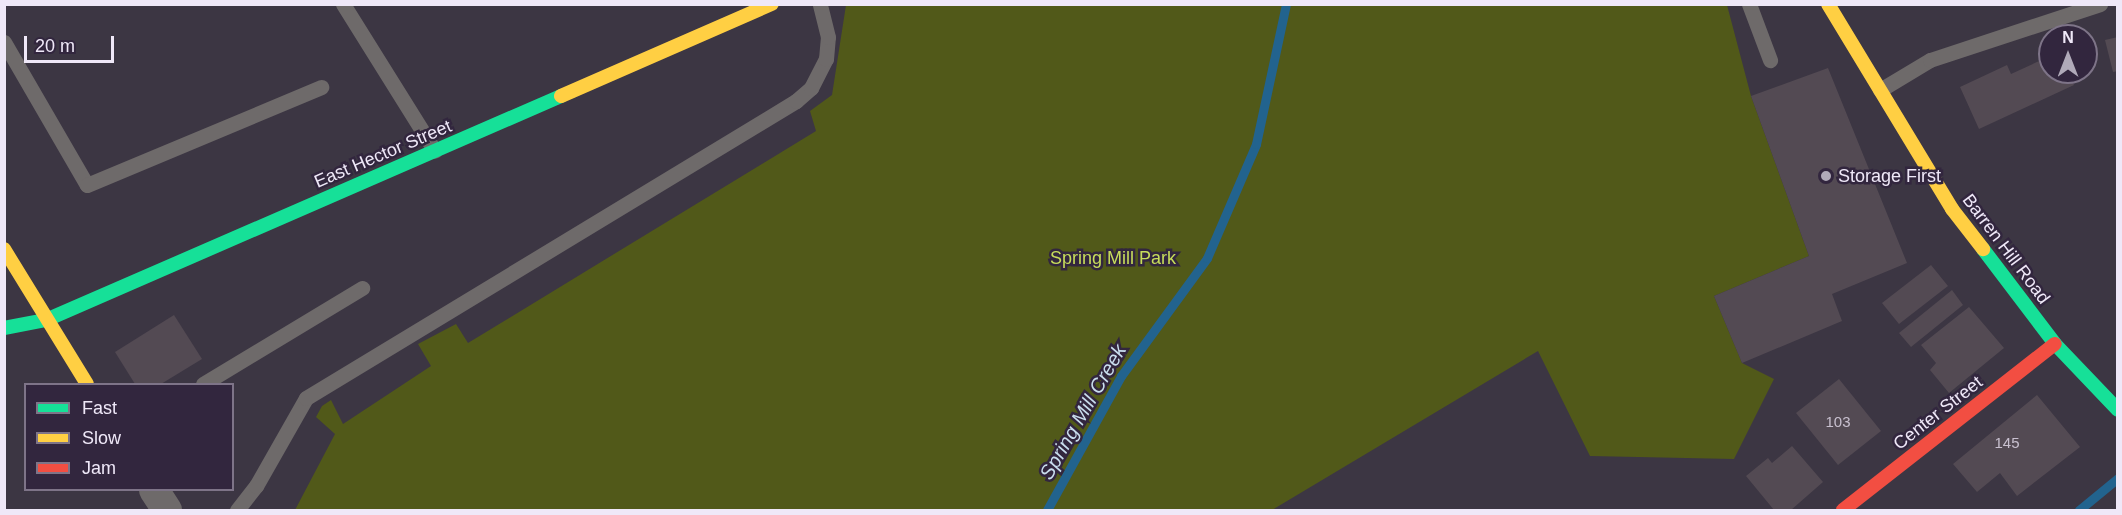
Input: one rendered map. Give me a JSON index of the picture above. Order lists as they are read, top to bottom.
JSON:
{
  "streets": {
    "street": ["East Hector Street", "Barren Hill Road", "Center Street"]
  },
  "crossings": [
    ["Barren Hill Road", "Center Street"]
  ],
  "water": ["Spring Mill Creek"],
  "parks": ["Spring Mill Park"],
  "places": ["Storage First"],
  "house_numbers": ["103", "145"],
  "legend": ["Fast", "Slow", "Jam"],
  "scale_bar": "20 m",
  "north": "top"
}
